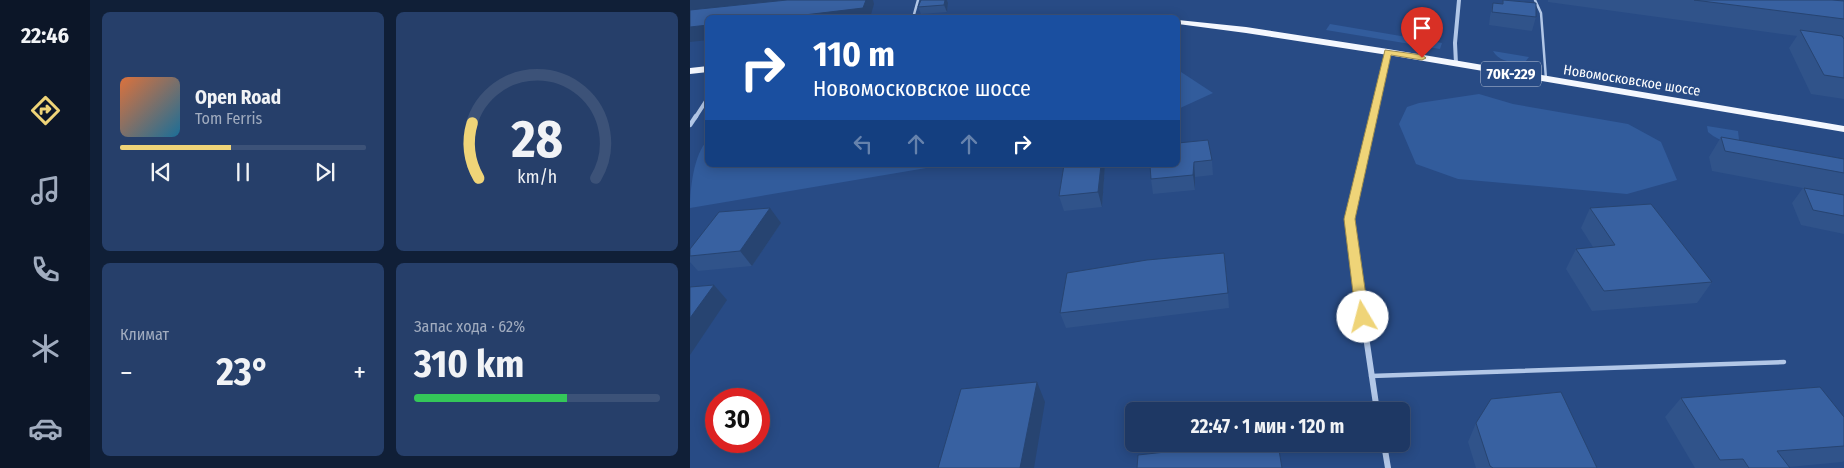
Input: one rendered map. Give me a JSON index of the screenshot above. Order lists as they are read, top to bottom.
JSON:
{
  "streets": {
    "main road": ["70К-229", "Новомосковское шоссе"]
  },
  "page": {
    "tabs": "22:46",
    "turn": ["110 m", "Новомосковское шоссе"],
    "song": ["Open Road", "Tom Ferris"],
    "tile": [
      "Климат",
      ["Запас хода · 62%", "310 km"]
    ],
    "heat": ["−", "23°", "+"],
    "limit": "30",
    "trip": "22:47 · 1 мин · 120 m",
    "gauge": ["28", "km/h"]
  }
}
